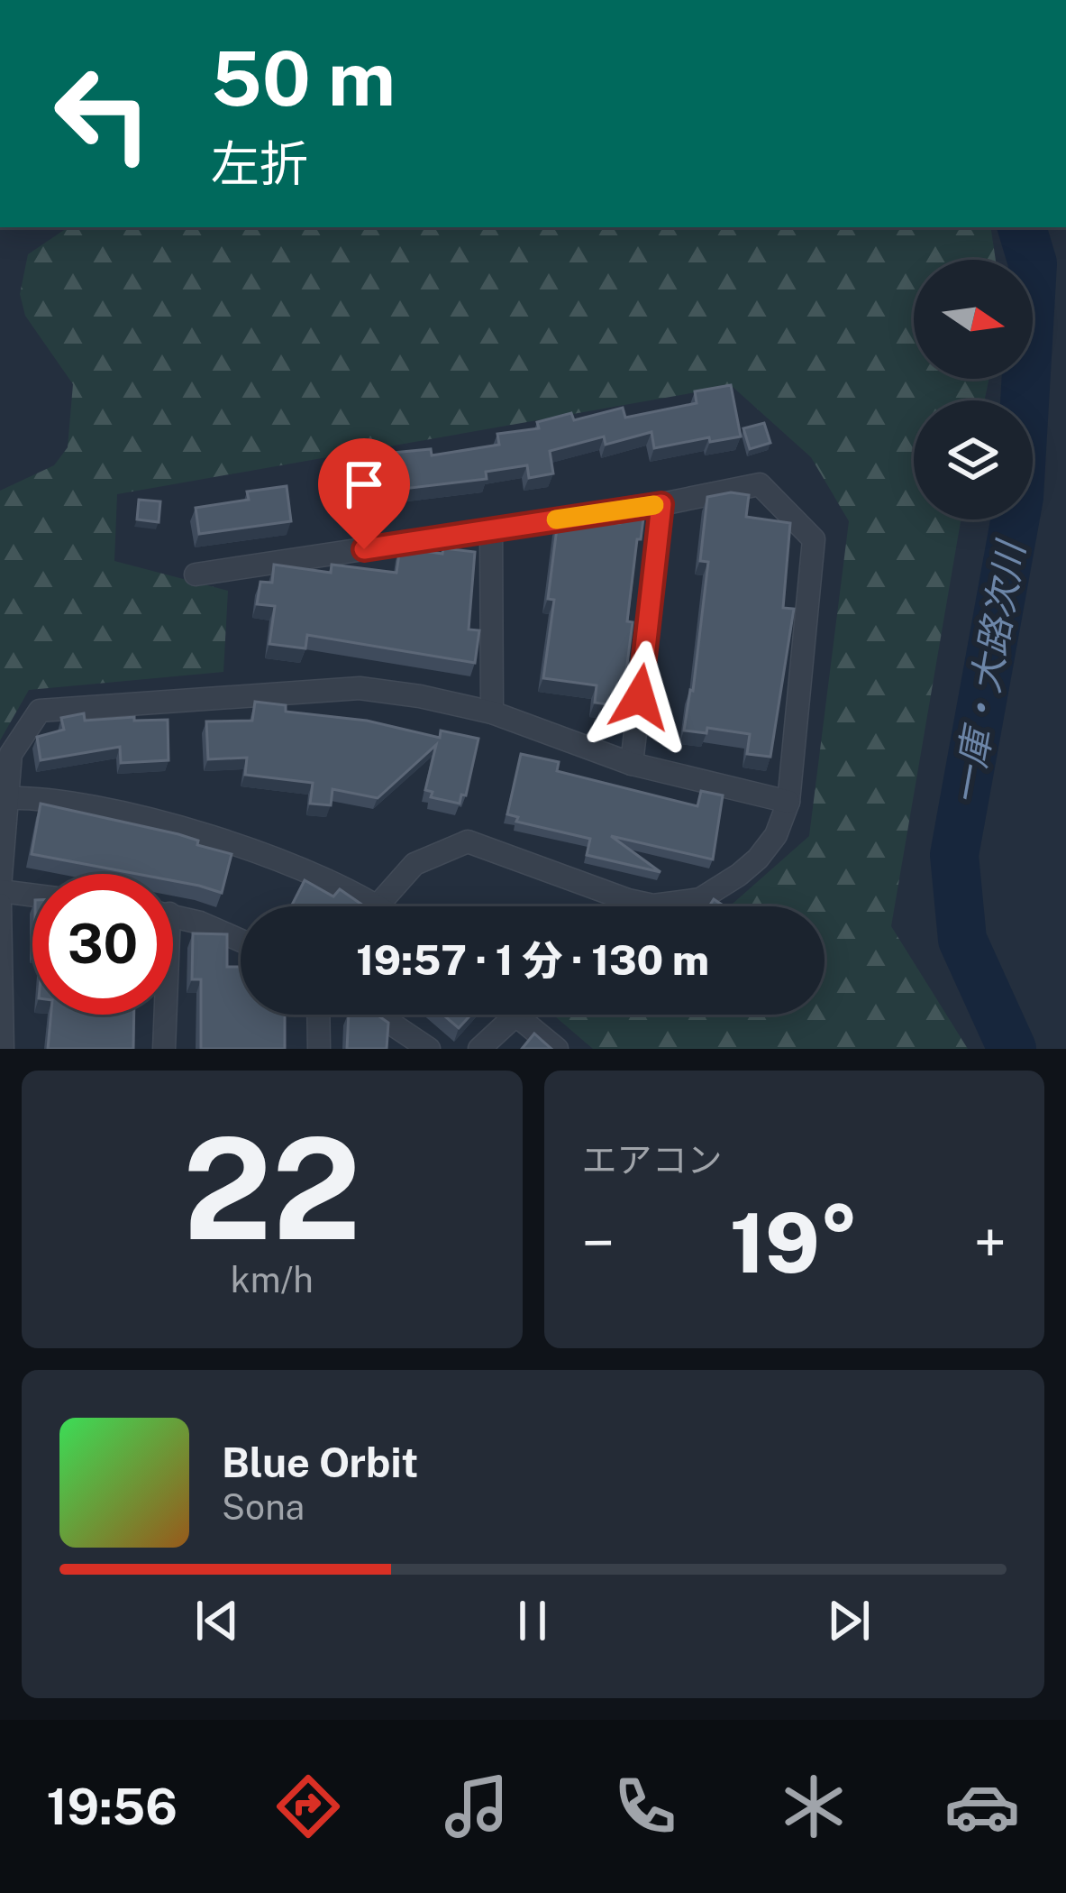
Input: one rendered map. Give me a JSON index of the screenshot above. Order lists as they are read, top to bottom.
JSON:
{
  "water": ["一庫・大路次川"],
  "north": "right",
  "page": {
    "turn": ["50 m", "左折"],
    "limit": "30",
    "trip": "19:57 · 1 分 · 130 m",
    "tile": [
      ["22", "km/h"],
      "エアコン"
    ],
    "heat": ["−", "19°", "+"],
    "song": ["Blue Orbit", "Sona"],
    "tabs": "19:56"
  }
}
